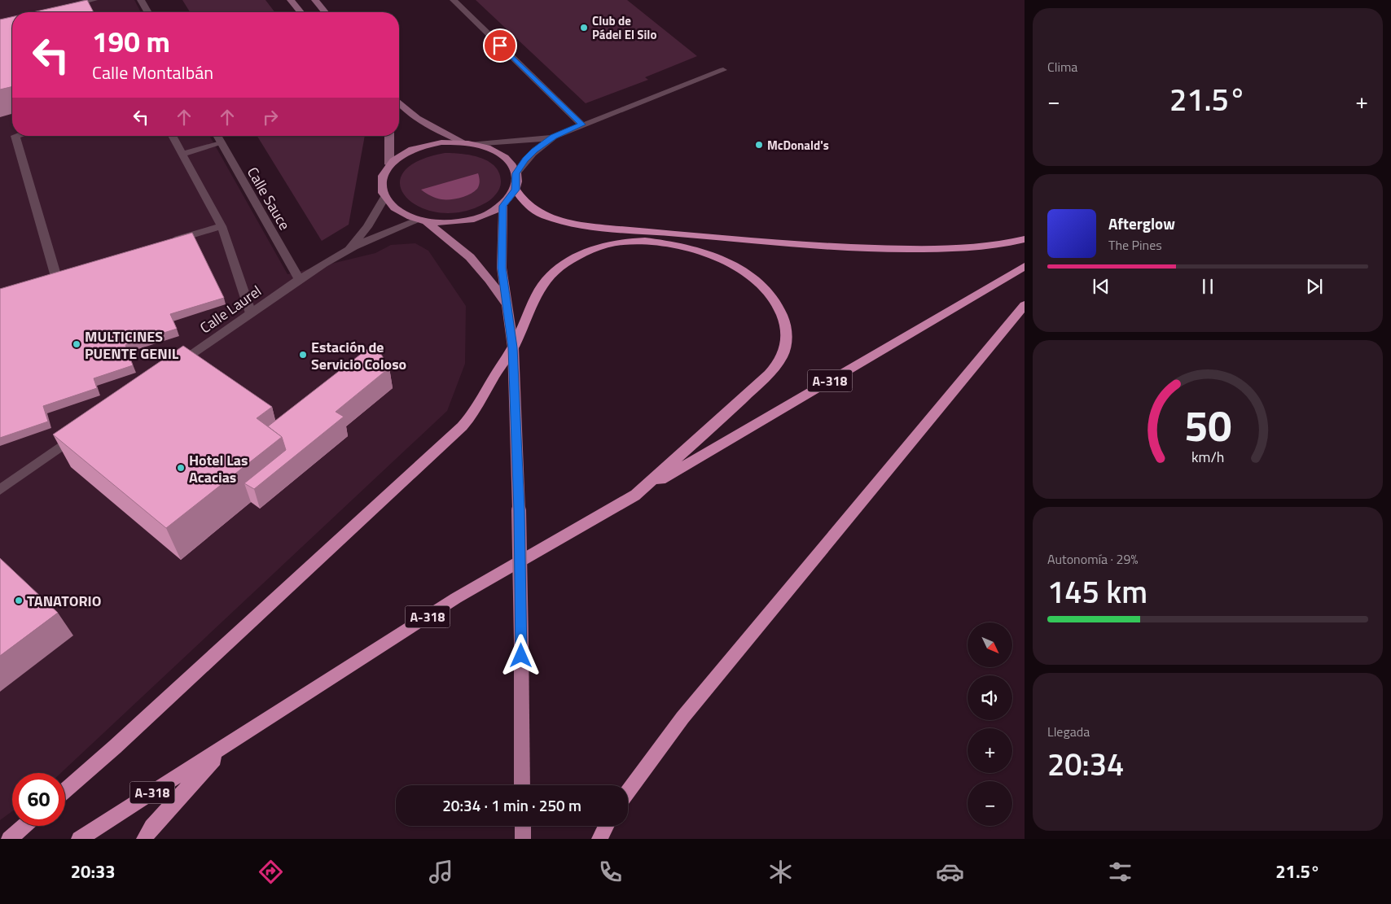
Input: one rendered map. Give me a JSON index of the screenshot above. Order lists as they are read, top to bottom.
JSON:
{
  "streets": {
    "highway": ["A-318"],
    "street": ["Calle Sauce", "Calle Laurel"]
  },
  "crossings": [
    ["Calle Sauce", "Calle Laurel"]
  ],
  "places": [
    "Club de Pádel El Silo",
    "McDonald's",
    "MULTICINES PUENTE GENIL",
    "Estación de Servicio Coloso",
    "Hotel Las Acacias",
    "TANATORIO"
  ],
  "north": "bottom right",
  "page": {
    "tile": [
      "Clima",
      ["Autonomía · 29%", "145 km"],
      ["Llegada", "20:34"]
    ],
    "turn": ["190 m", "Calle Montalbán"],
    "heat": ["−", "21.5°", "+"],
    "song": ["Afterglow", "The Pines"],
    "map_buttons": ["+", "−"],
    "limit": "60",
    "trip": "20:34 · 1 min · 250 m",
    "tabs": ["20:33", "21.5°"],
    "gauge": ["50", "km/h"]
  }
}
